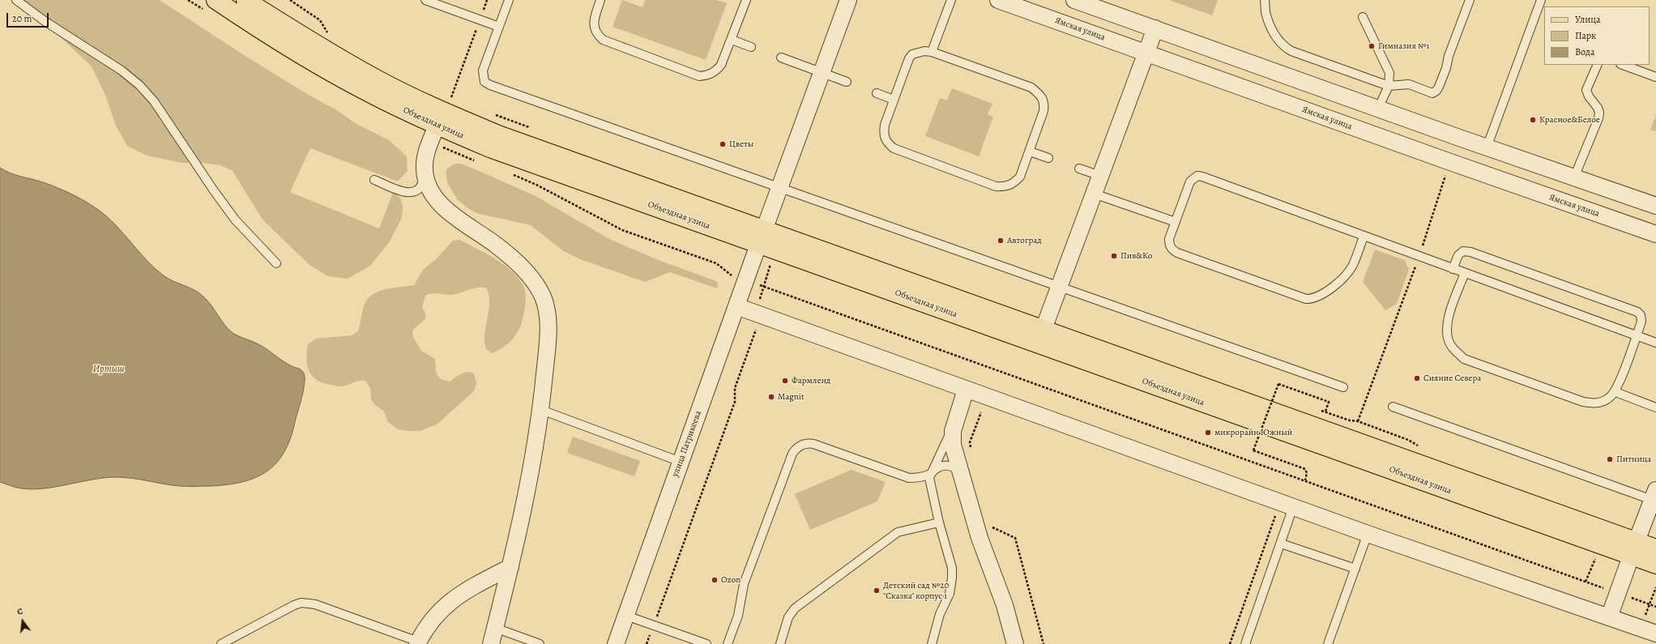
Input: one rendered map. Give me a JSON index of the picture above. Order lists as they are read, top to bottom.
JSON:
{
  "streets": {
    "main road": ["Объездная улица"],
    "street": ["Ямская улица", "улица Патрикеева"]
  },
  "crossings": [
    ["Объездная улица", "улица Патрикеева"]
  ],
  "water": ["Иртыш"],
  "places": [
    "Гимназия №1",
    "Красное&Белое",
    "Цветы",
    "Автоград",
    "Пив&Ко",
    "Сияние Севера",
    "Фармленд",
    "Magnit",
    "микрорайн Южный",
    "Питница",
    "Ozon",
    "Детский сад №20 \"Сказка\" корпус 1"
  ],
  "legend": ["Улица", "Парк", "Вода"],
  "scale_bar": "20 m",
  "north": "top"
}
